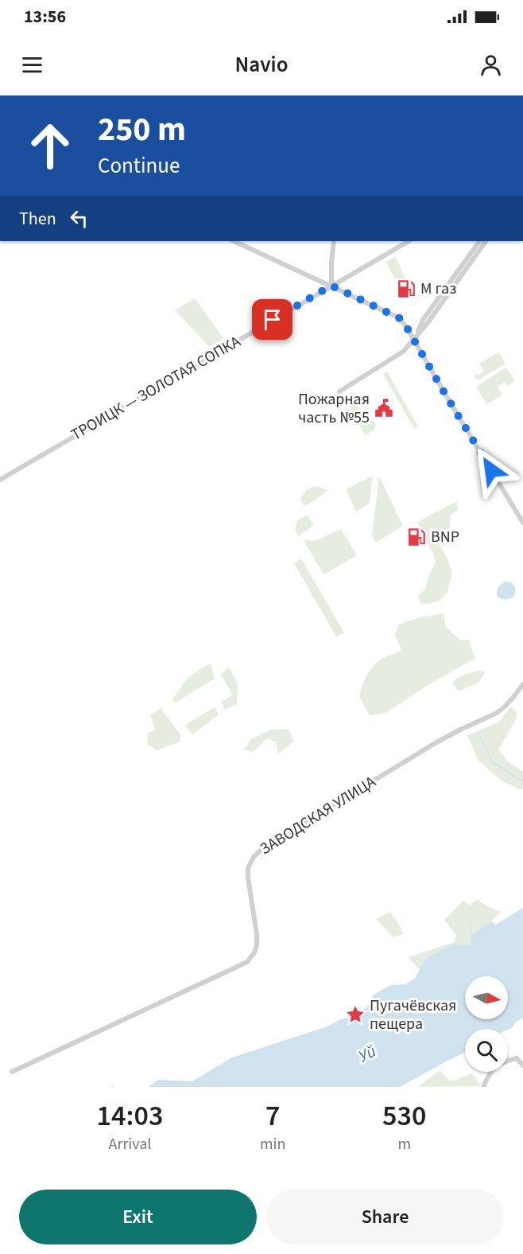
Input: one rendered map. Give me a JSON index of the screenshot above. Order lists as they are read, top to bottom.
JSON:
{
  "streets": {
    "street": ["ТРОИЦК — ЗОЛОТАЯ СОПКА", "ЗАВОДСКАЯ УЛИЦА"]
  },
  "water": ["Уй"],
  "places": {
    "fuel station": ["М газ", "BNP"],
    "public building": ["Пожарная часть №55"],
    "place": ["Пугачёвская пещера"]
  },
  "north": "right",
  "page": {
    "status": "13:56",
    "header": "Navio",
    "turn": ["250 m", "Continue"],
    "then": "Then",
    "eta": [
      "14:03",
      "Arrival",
      "7",
      "min",
      "530",
      "m"
    ],
    "buttons": ["Exit", "Share"]
  }
}
